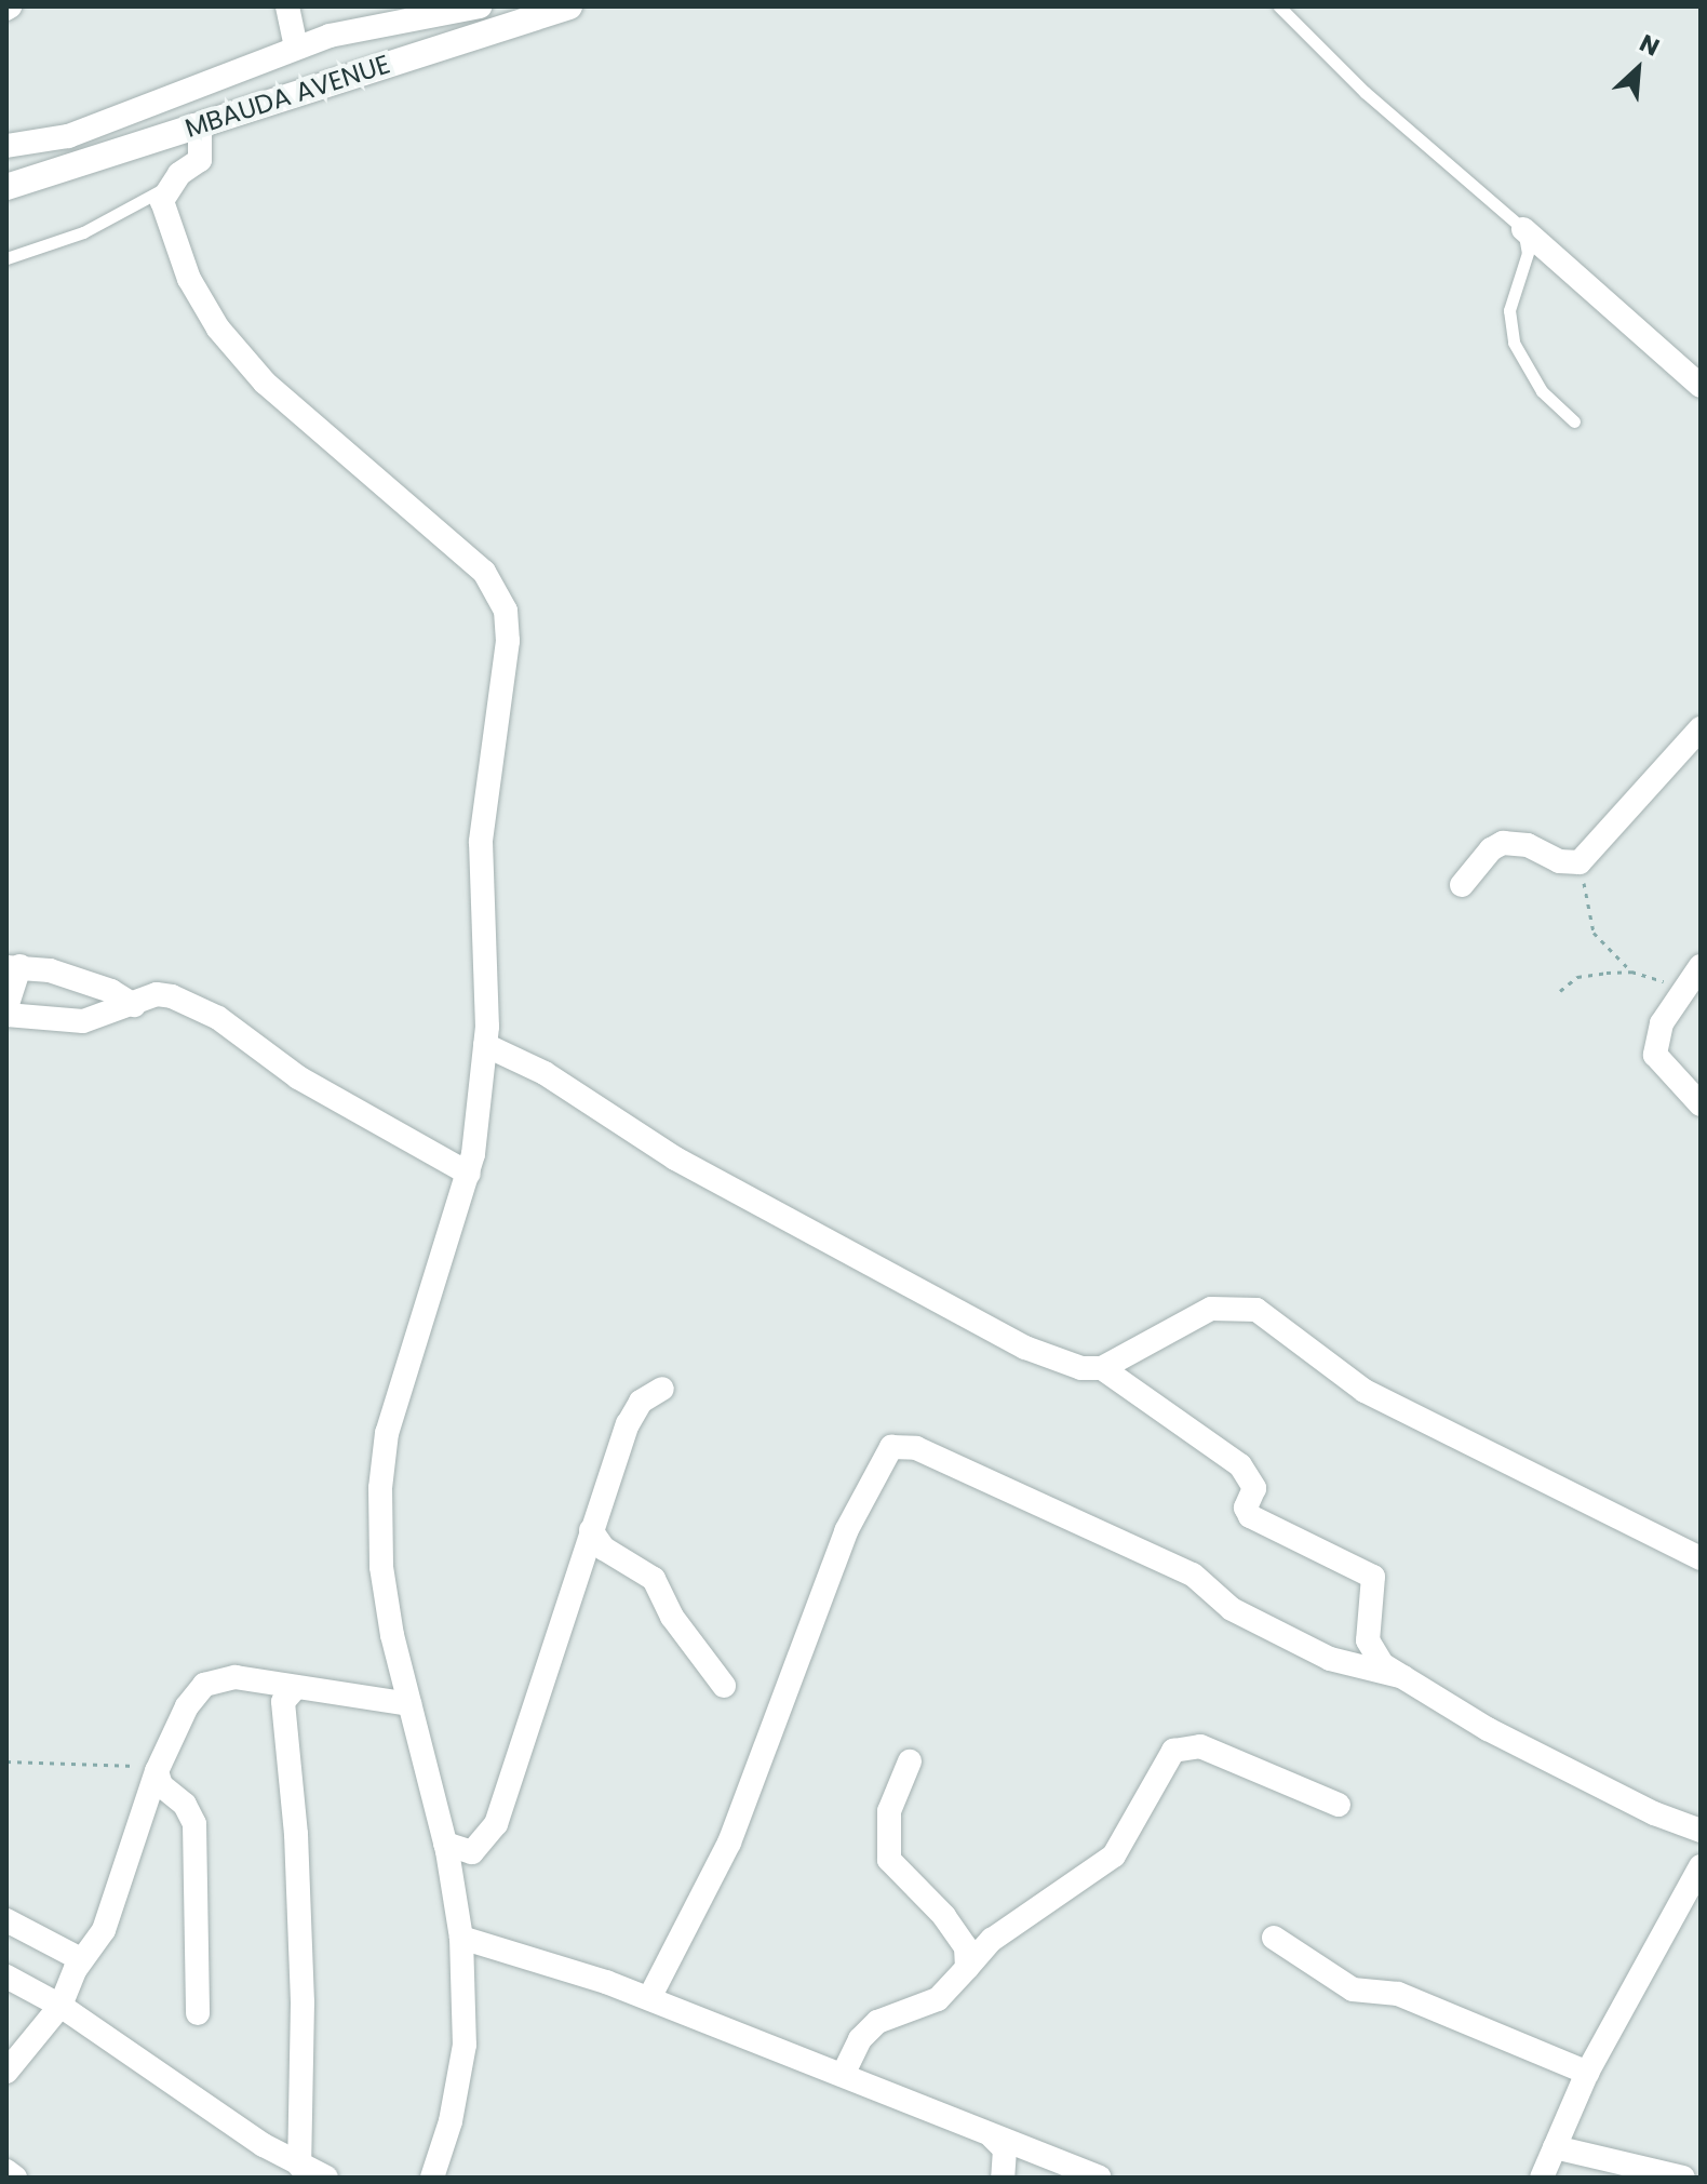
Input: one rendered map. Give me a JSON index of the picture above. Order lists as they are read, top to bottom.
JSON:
{
  "streets": {
    "street": ["MBAUDA AVENUE"]
  },
  "north": "top right"
}
